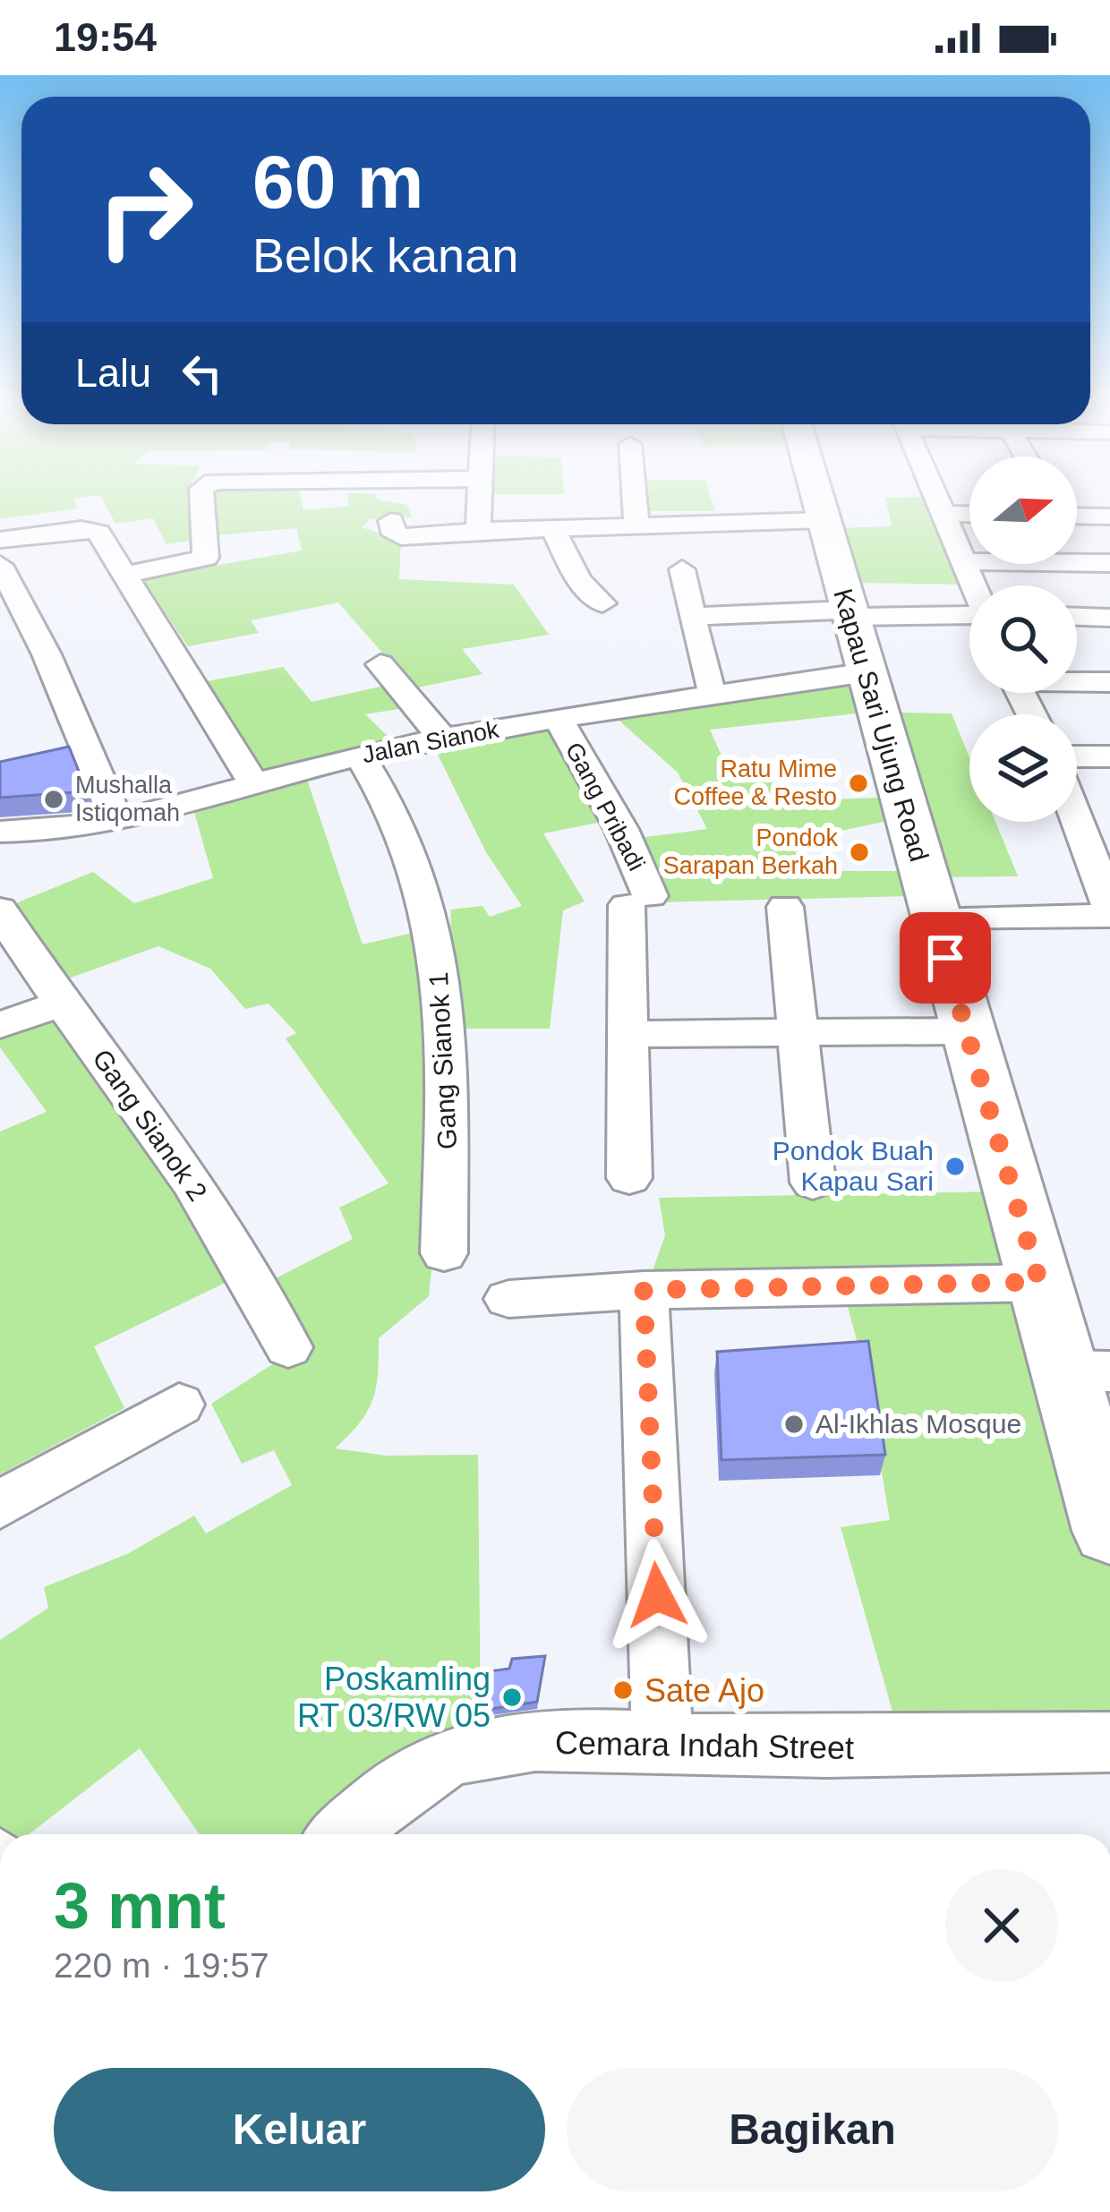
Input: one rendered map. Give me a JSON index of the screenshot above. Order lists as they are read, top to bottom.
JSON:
{
  "streets": {
    "street": [
      "Kapau Sari Ujung Road",
      "Jalan Sianok",
      "Gang Pribadi",
      "Gang Sianok 1",
      "Gang Sianok 2",
      "Cemara Indah Street"
    ]
  },
  "crossings": [
    ["Kapau Sari Ujung Road", "Jalan Sianok"],
    ["Jalan Sianok", "Gang Pribadi"],
    ["Jalan Sianok", "Gang Sianok 1"]
  ],
  "places": [
    "Ratu Mime Coffee & Resto",
    "Mushalla Istiqomah",
    "Pondok Sarapan Berkah",
    "Pondok Buah Kapau Sari",
    "Al-Ikhlas Mosque",
    "Sate Ajo",
    "Poskamling RT 03/RW 05"
  ],
  "north": "right",
  "page": {
    "status": "19:54",
    "turn": ["60 m", "Belok kanan"],
    "then": "Lalu",
    "heading": ["3 mnt", "220 m · 19:57"],
    "buttons": ["Keluar", "Bagikan"]
  }
}
